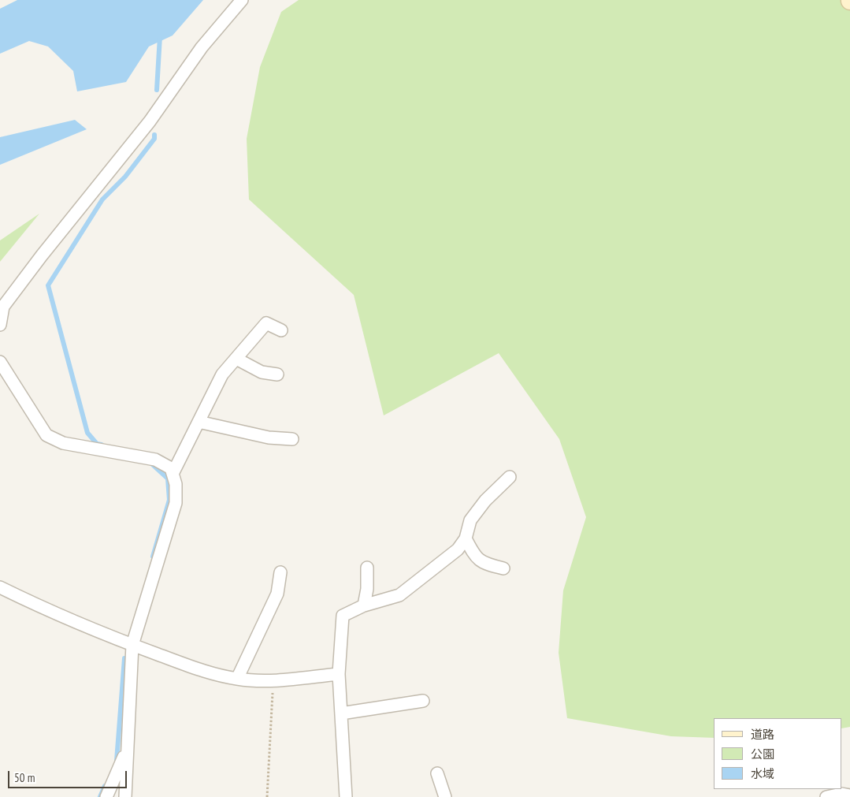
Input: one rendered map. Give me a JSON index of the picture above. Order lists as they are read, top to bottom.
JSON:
{
  "legend": ["道路", "公園", "水域"],
  "scale_bar": "50 m"
}
